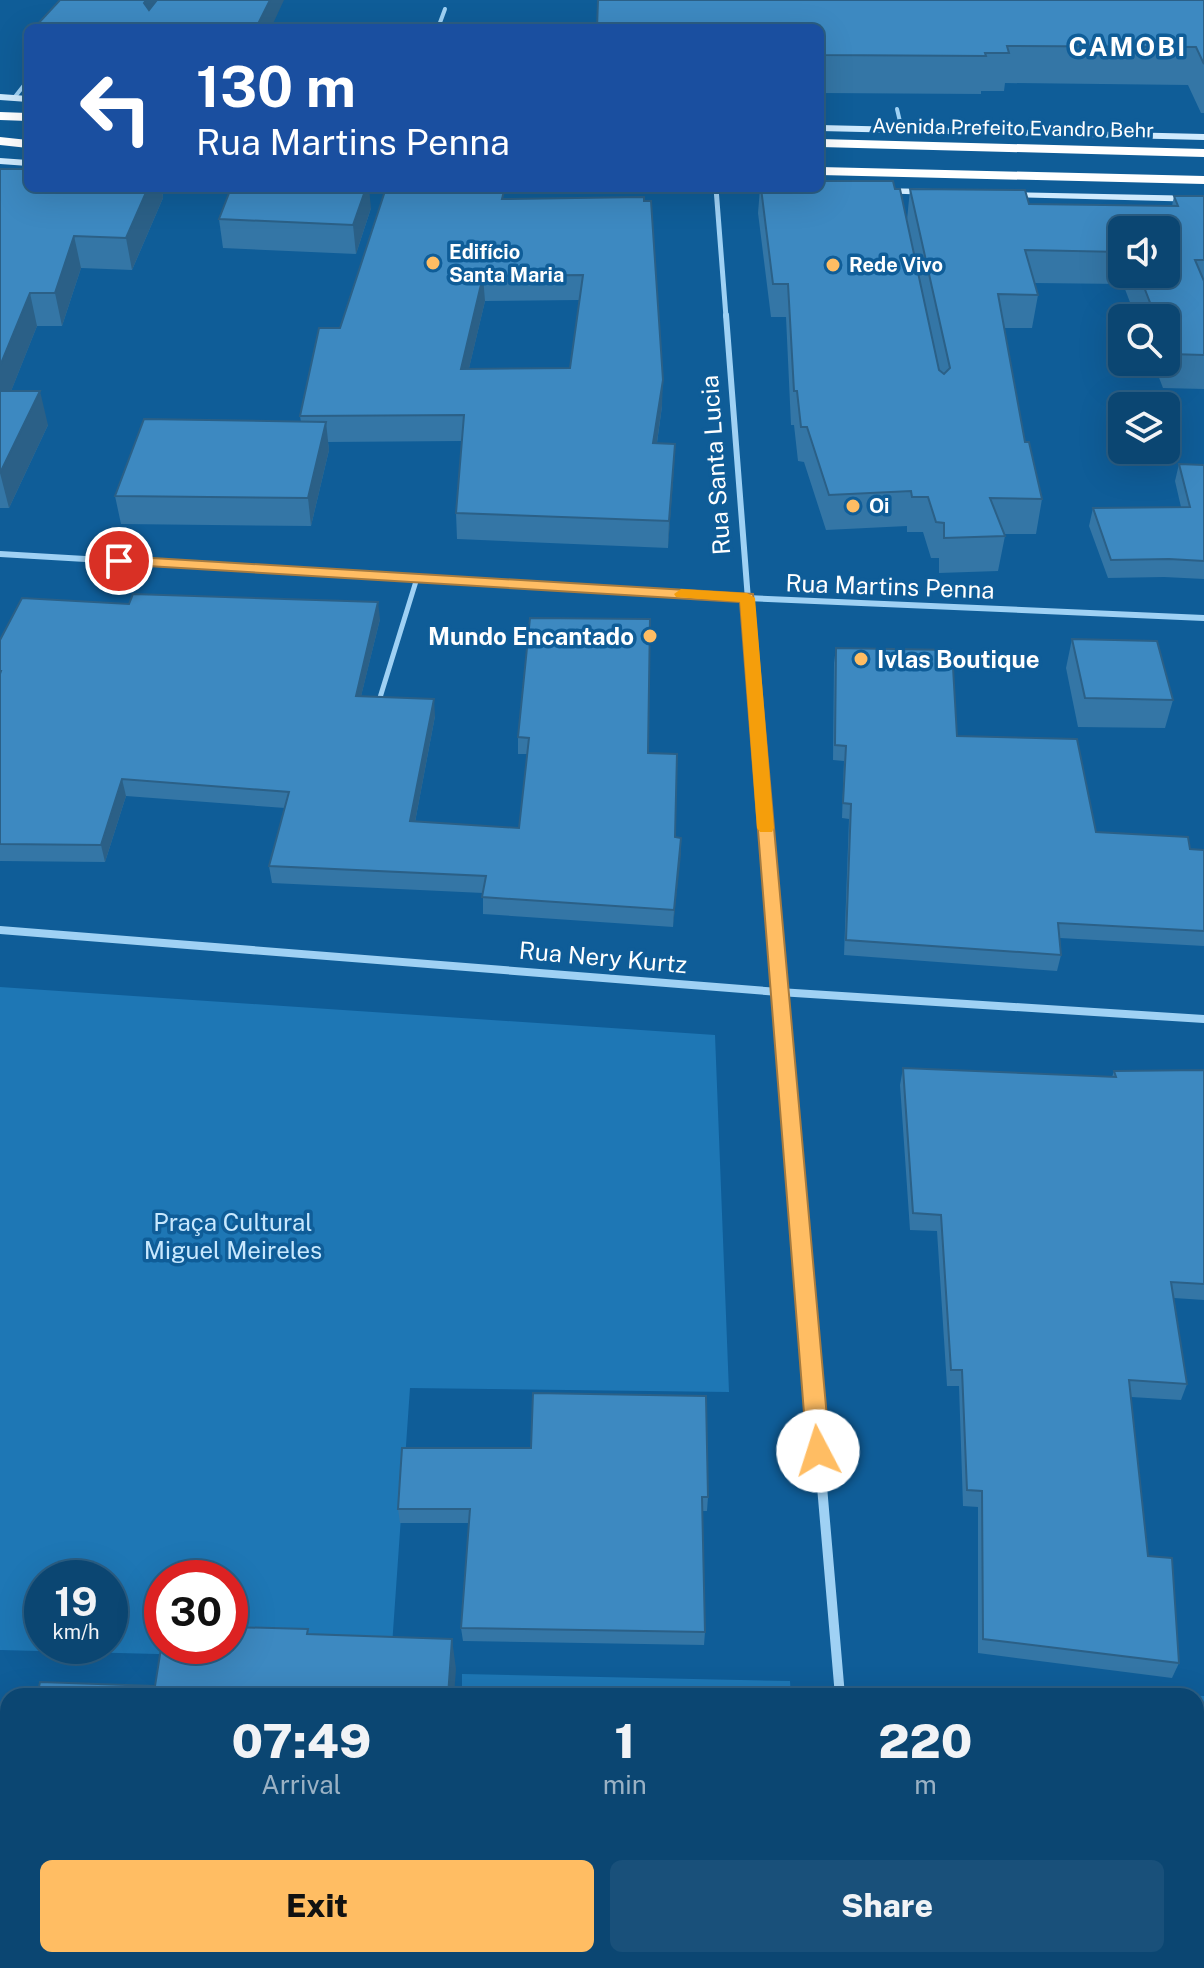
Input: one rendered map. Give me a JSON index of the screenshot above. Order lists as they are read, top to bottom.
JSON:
{
  "streets": {
    "highway": ["Avenida Prefeito Evandro Behr"],
    "street": ["Rua Santa Lucia", "Rua Martins Penna", "Rua Nery Kurtz"]
  },
  "crossings": [
    ["Rua Santa Lucia", "Rua Martins Penna"],
    ["Rua Santa Lucia", "Rua Nery Kurtz"]
  ],
  "districts": ["CAMOBI"],
  "parks": ["Praça Cultural Miguel Meireles"],
  "places": [
    "Edifício Santa Maria",
    "Rede Vivo",
    "Oi",
    "Mundo Encantado",
    "Ivlas Boutique"
  ],
  "page": {
    "turn": ["130 m", "Rua Martins Penna"],
    "speed": "19 km/h",
    "limit": "30",
    "eta": [
      "07:49",
      "Arrival",
      "1",
      "min",
      "220",
      "m"
    ],
    "buttons": ["Exit", "Share"]
  }
}
